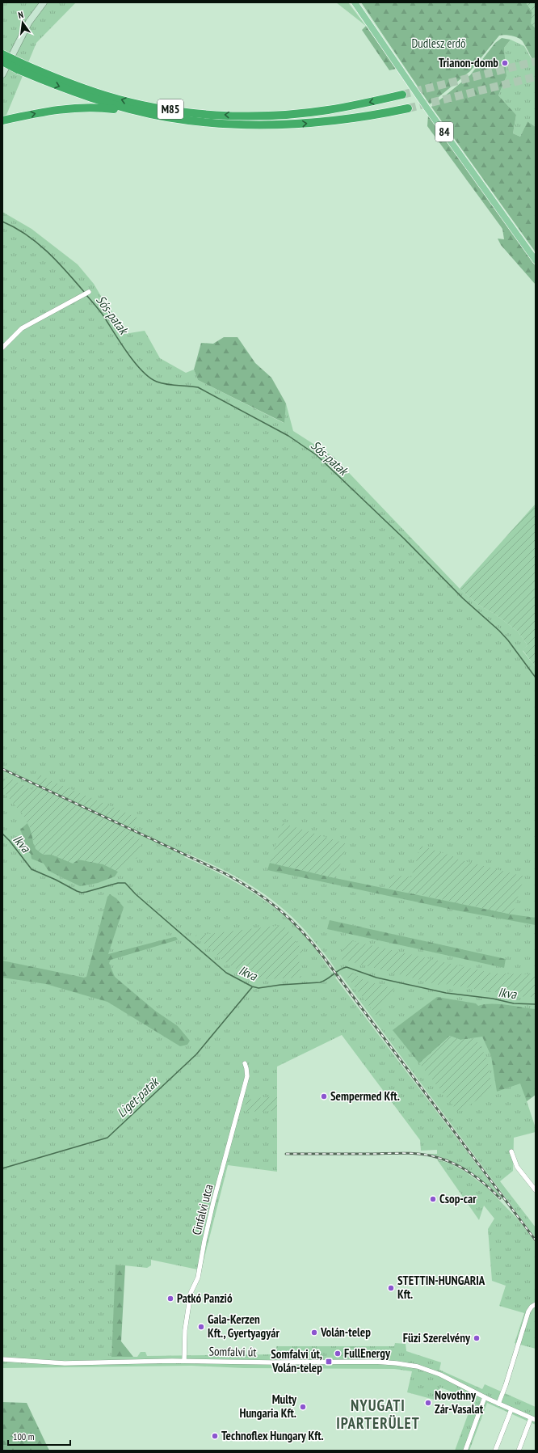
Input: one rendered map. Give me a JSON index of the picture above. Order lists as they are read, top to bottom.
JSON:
{
  "streets": {
    "highway": ["M85"],
    "main road": ["84"],
    "street": ["Cinfalvi utca", "Somfalvi út"]
  },
  "crossings": [
    ["Cinfalvi utca", "Somfalvi út"]
  ],
  "districts": ["NYUGATI IPARTERÜLET"],
  "water": ["Sós-patak", "Ikva", "Liget-patak"],
  "parks": ["Dudlesz erdő"],
  "places": {
    "other": [
      "Trianon-domb",
      "Sempermed Kft.",
      "Csop-car",
      "STETTIN-HUNGARIA Kft.",
      "Patkó Panzió",
      "Gala-Kerzen Kft., Gyertyagyár",
      "Volán-telep",
      "Füzi Szerelvény",
      "FullEnergy",
      "Novothny Zár-Vasalat",
      "Multy Hungaria Kft.",
      "Technoflex Hungary Kft."
    ],
    "transit": ["Somfalvi út, Volán-telep"]
  },
  "scale_bar": "100 m",
  "north": "top"
}
